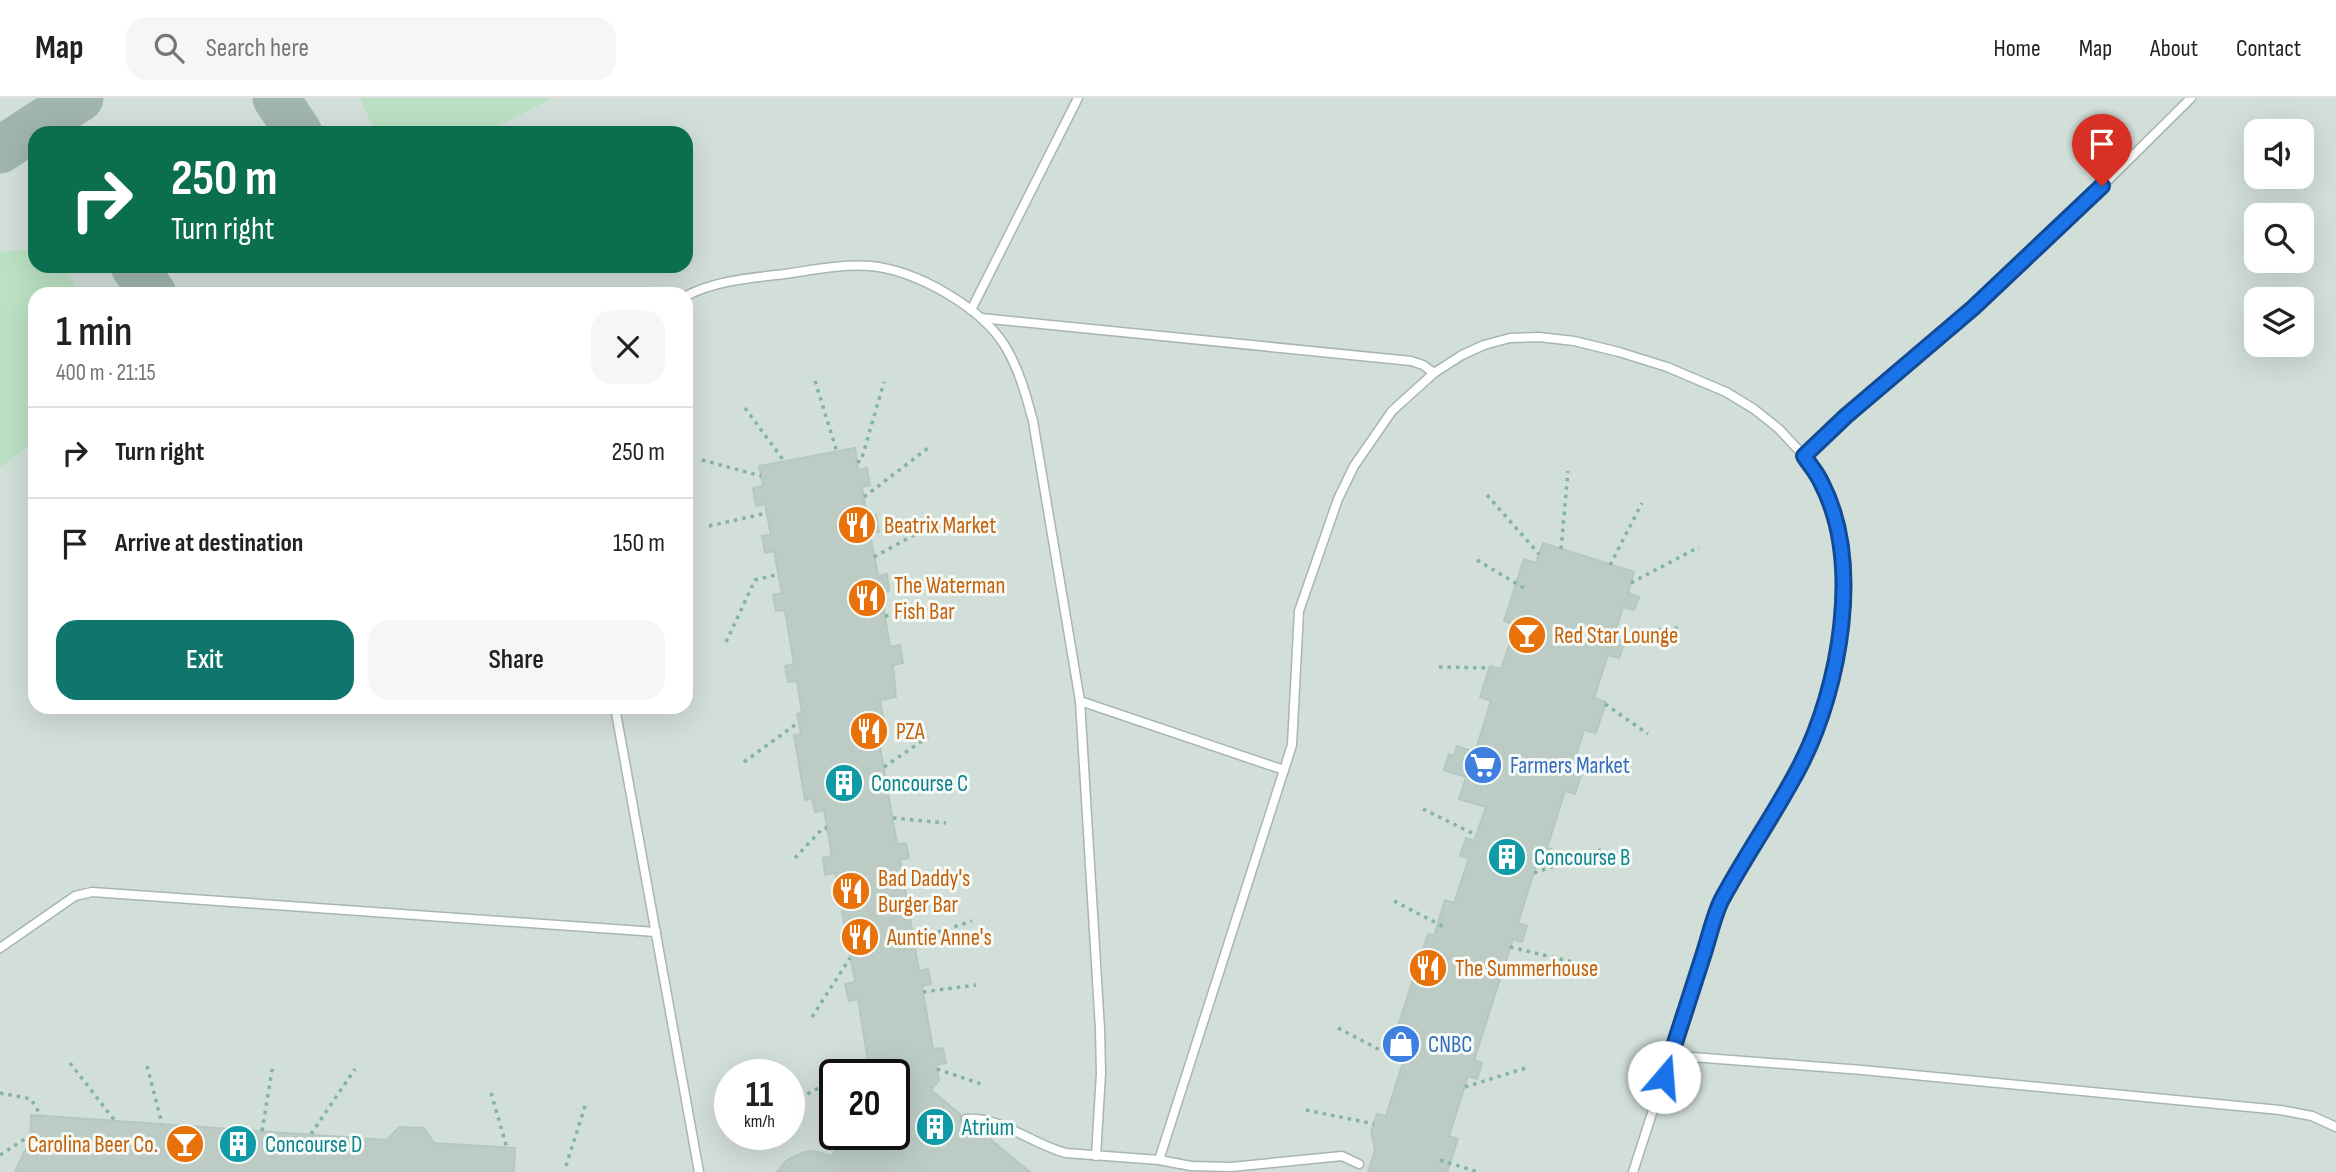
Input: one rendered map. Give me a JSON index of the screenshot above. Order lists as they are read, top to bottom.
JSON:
{
  "places": {
    "restaurant": [
      "Beatrix Market",
      "The Waterman Fish Bar",
      "PZA",
      "Bad Daddy's Burger Bar",
      "Auntie Anne's",
      "The Summerhouse"
    ],
    "bar": ["Red Star Lounge", "Carolina Beer Co."],
    "supermarket": ["Farmers Market"],
    "building": [
      "Concourse C",
      "Concourse B",
      "Atrium",
      "Concourse D"
    ],
    "shop": ["CNBC"]
  },
  "page": {
    "header": "Map",
    "search": "Search here",
    "nav": [
      "Home",
      "Map",
      "About",
      "Contact"
    ],
    "turn": ["250 m", "Turn right"],
    "heading": ["1 min", "400 m · 21:15"],
    "list": [
      {
        "name": "Turn right",
        "value": "250 m"
      },
      {
        "name": "Arrive at destination",
        "value": "150 m"
      }
    ],
    "buttons": ["Exit", "Share"],
    "speed": "11 km/h",
    "limit": "20"
  }
}
